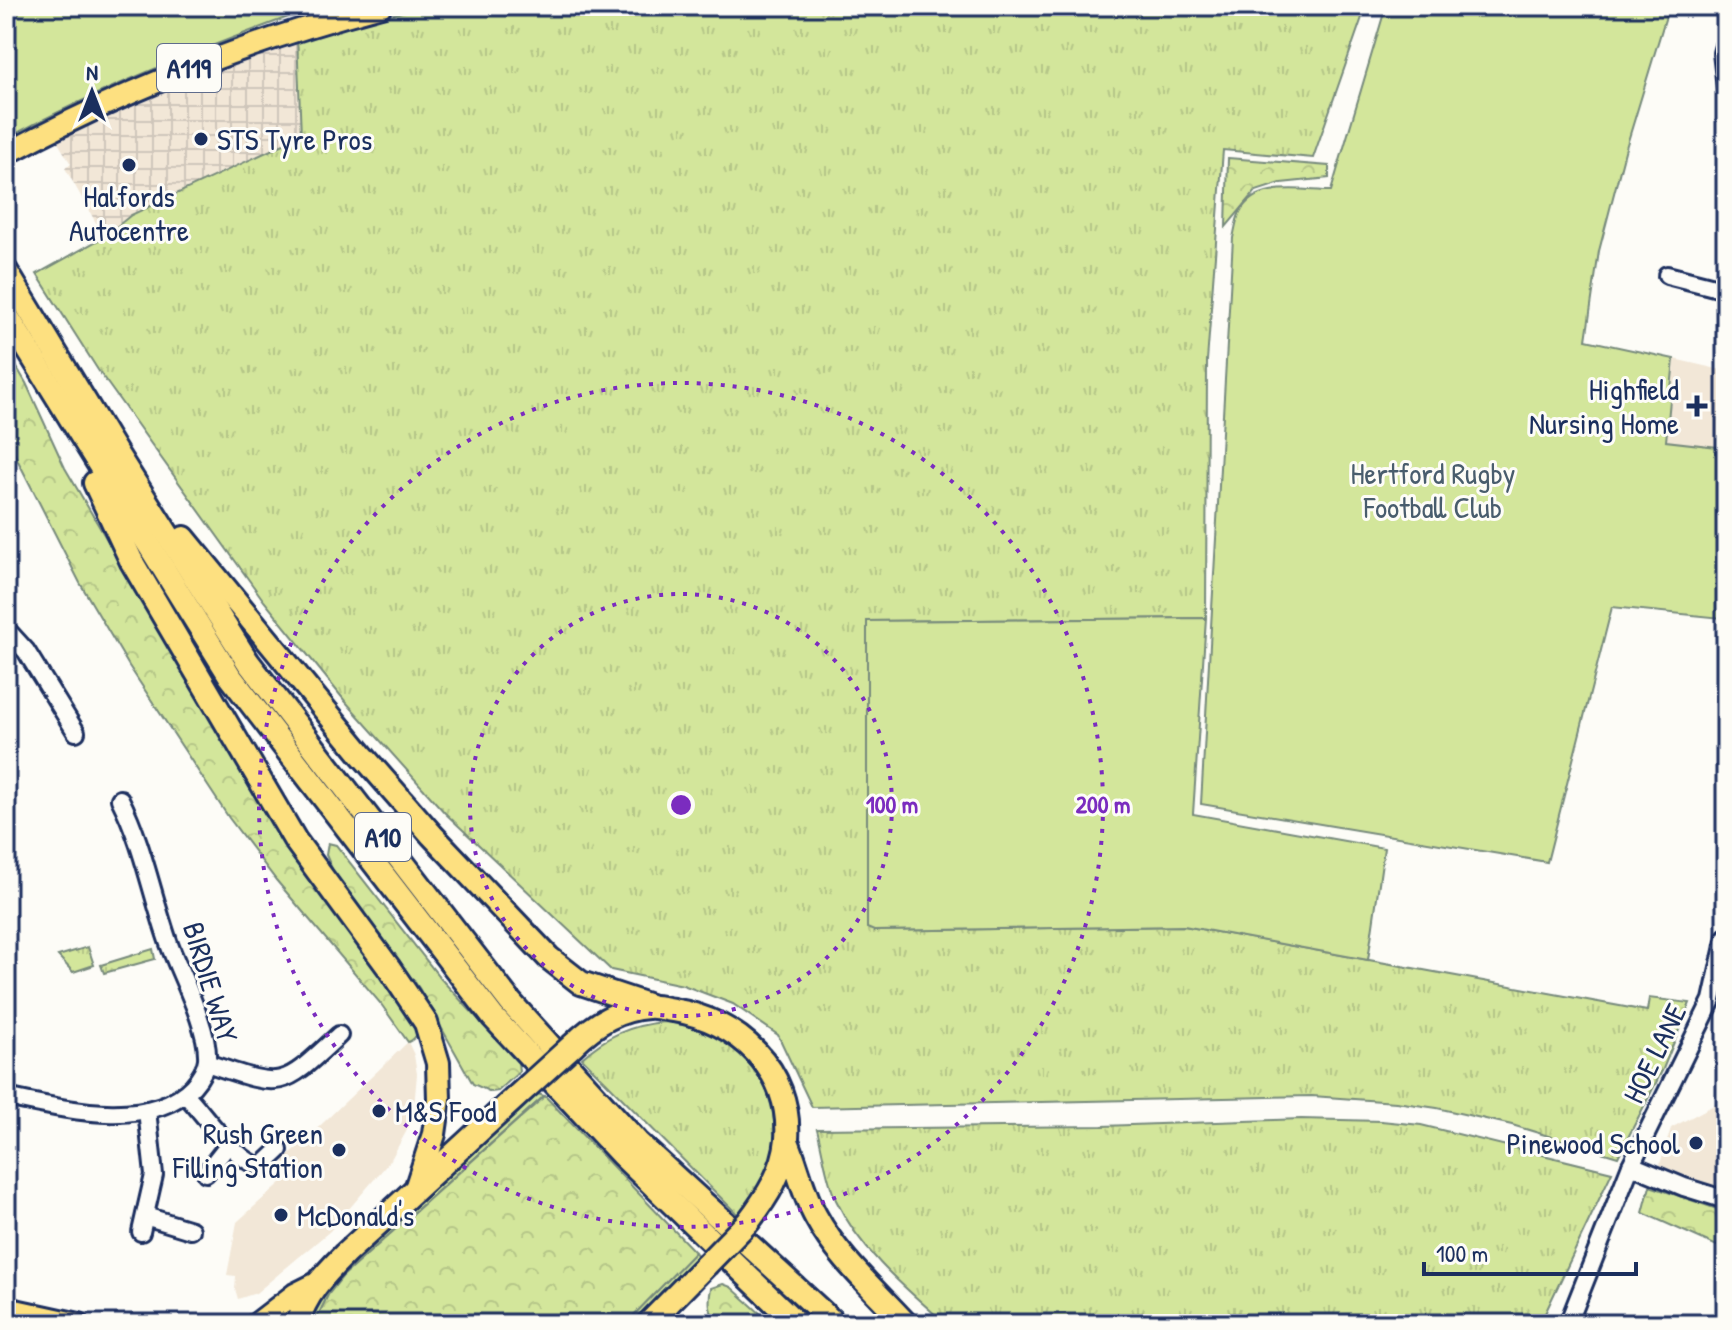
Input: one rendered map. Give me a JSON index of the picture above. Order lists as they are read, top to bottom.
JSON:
{
  "streets": {
    "highway": ["A10"],
    "main road": ["A119"],
    "street": ["BIRDIE WAY", "HOE LANE"]
  },
  "parks": ["Hertford Rugby Football Club"],
  "places": {
    "other": [
      "STS Tyre Pros",
      "Halfords Autocentre",
      "M&S Food",
      "Pinewood School",
      "Rush Green Filling Station",
      "McDonald's"
    ],
    "health": ["Highfield Nursing Home"]
  },
  "scale_bar": "100 m",
  "north": "top",
  "rings": ["100 m", "200 m"]
}
